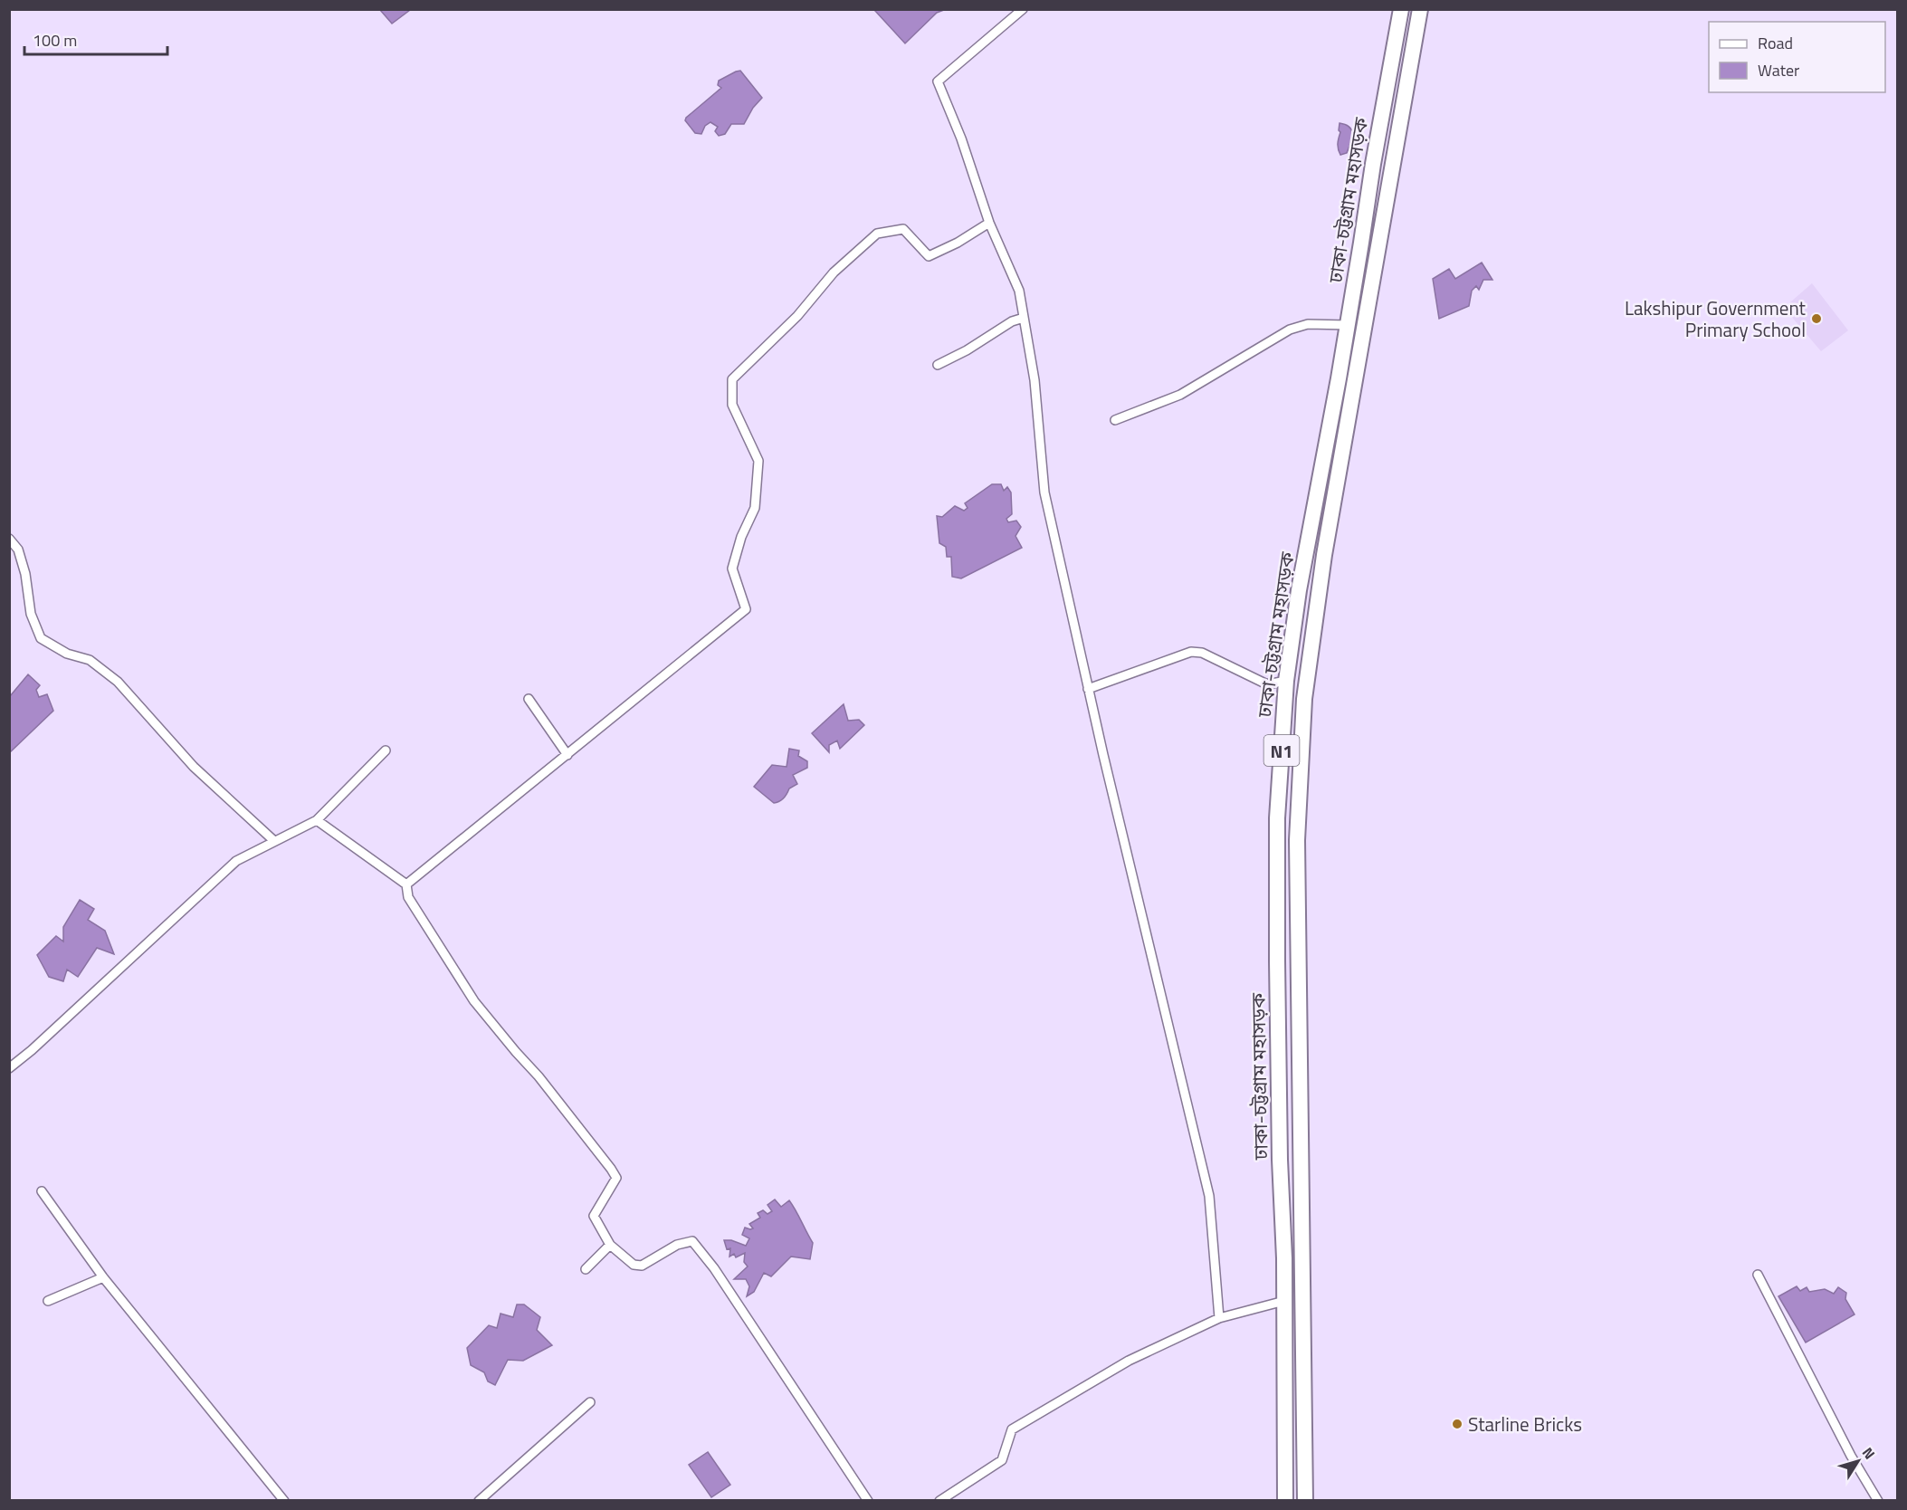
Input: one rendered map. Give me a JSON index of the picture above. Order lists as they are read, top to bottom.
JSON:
{
  "streets": {
    "highway": ["ঢাকা-চট্টগ্রাম মহাসড়ক", "N1"]
  },
  "places": ["Lakshipur Government Primary School", "Starline Bricks"],
  "legend": ["Road", "Water"],
  "scale_bar": "100 m",
  "north": "top right"
}
